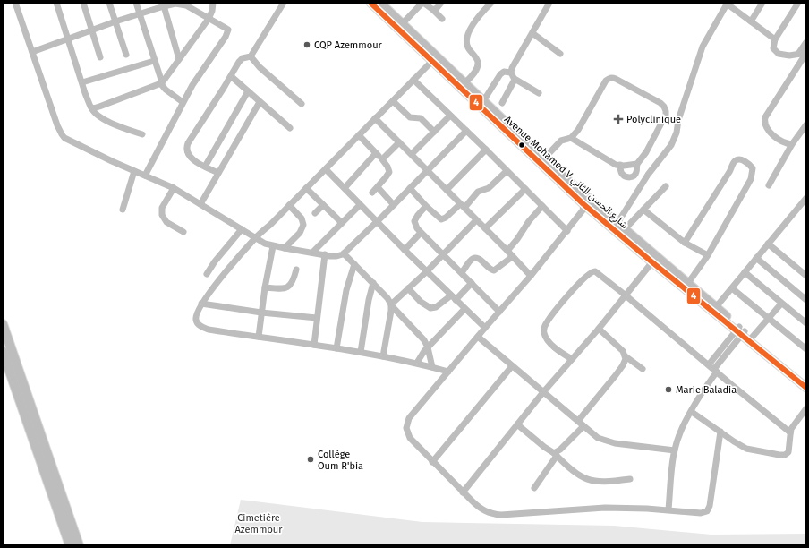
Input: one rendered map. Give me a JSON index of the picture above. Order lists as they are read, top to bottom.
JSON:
{
  "streets": {
    "main road": ["Avenue Mohamed V شارع الحسن الثاني"]
  },
  "parks": ["Cimetière Azemmour"],
  "places": {
    "other": ["CQP Azemmour", "Marie Baladia", "Collège Oum R'bia"],
    "health": ["Polyclinique"]
  },
  "lines": ["transit line 4"]
}
